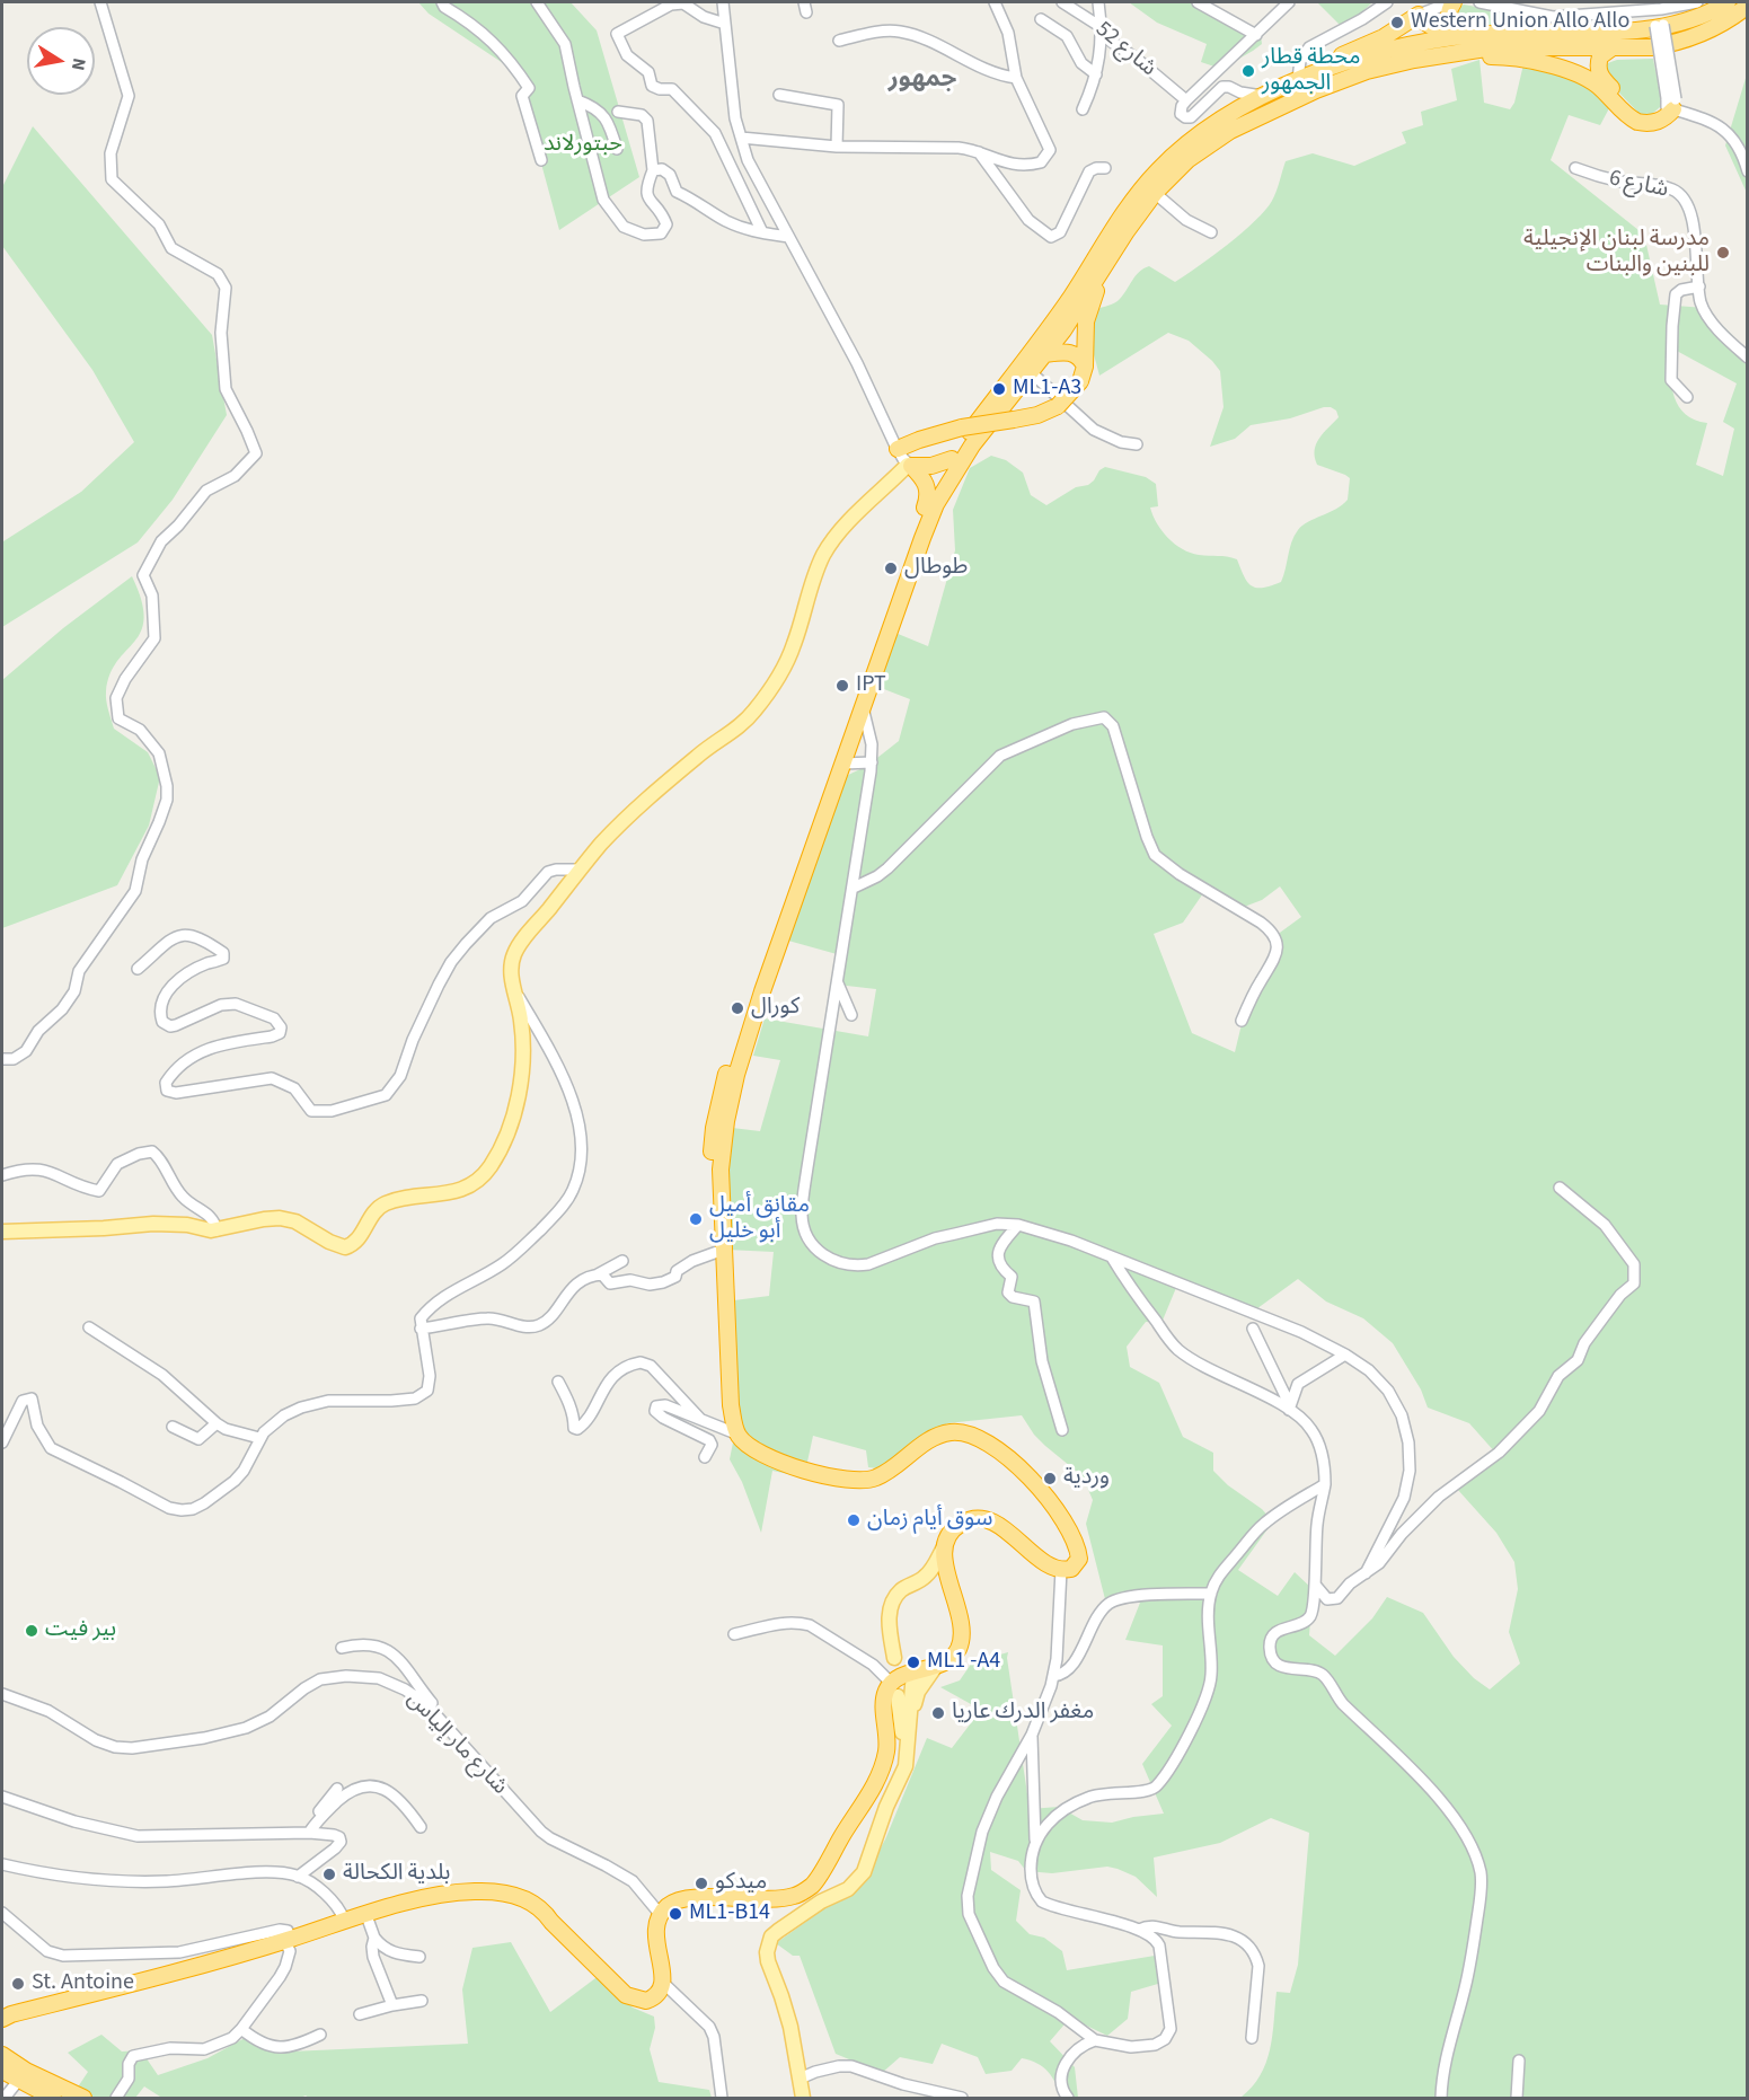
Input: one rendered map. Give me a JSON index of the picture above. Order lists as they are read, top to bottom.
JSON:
{
  "streets": {
    "street": ["شارع 52", "شارع 6", "شارع مار إلياس"]
  },
  "districts": ["جمهور"],
  "parks": ["حبتورلاند"],
  "places": [
    "Western Union Allo Allo",
    "محطة قطار الجمهور",
    "مدرسة لبنان الإنجيلية للبنين والبنات",
    "ML1-A3",
    "طوطال",
    "IPT",
    "كورال",
    "مقانق أميل أبو خليل",
    "وردية",
    "سوق أيام زمان",
    "بير فيت",
    "ML1 -A4",
    "مغفر الدرك عاريا",
    "بلدية الكحالة",
    "ميدكو",
    "ML1-B14",
    "St. Antoine"
  ],
  "north": "right"
}
